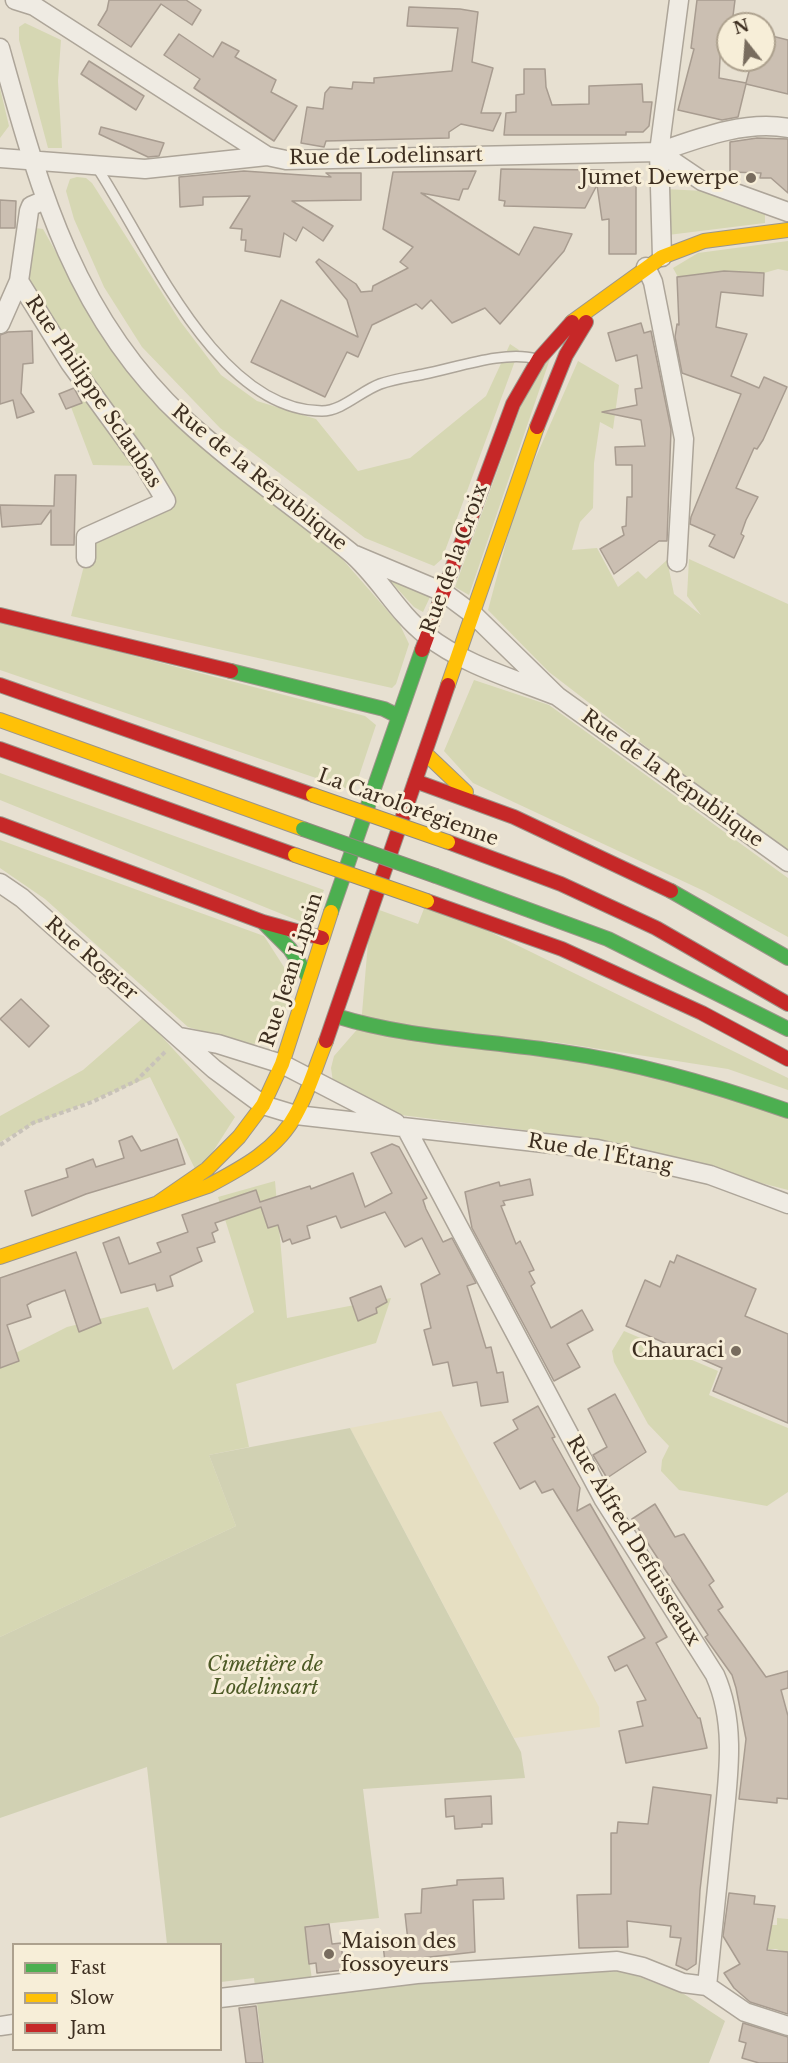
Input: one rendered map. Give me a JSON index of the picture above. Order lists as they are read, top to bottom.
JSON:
{
  "streets": {
    "main road": ["Rue de la Croix", "La Carolorégienne", "Rue Jean Lipsin"],
    "street": [
      "Rue de Lodelinsart",
      "Rue Philippe Sclaubas",
      "Rue de la République",
      "Rue Rogier",
      "Rue de l'Étang",
      "Rue Alfred Defuisseaux"
    ]
  },
  "crossings": [
    ["Rue de la République", "Rue de la Croix"],
    ["Rue de la Croix", "Rue Jean Lipsin"],
    ["Rue Rogier", "Rue Jean Lipsin"],
    ["Rue Rogier", "Rue de l'Étang"],
    ["Rue Jean Lipsin", "Rue de l'Étang"],
    ["Rue de l'Étang", "Rue Alfred Defuisseaux"]
  ],
  "parks": ["Cimetière de Lodelinsart"],
  "places": ["Jumet Dewerpe", "Chauraci", "Maison des fossoyeurs"],
  "legend": ["Fast", "Slow", "Jam"],
  "north": "top"
}
